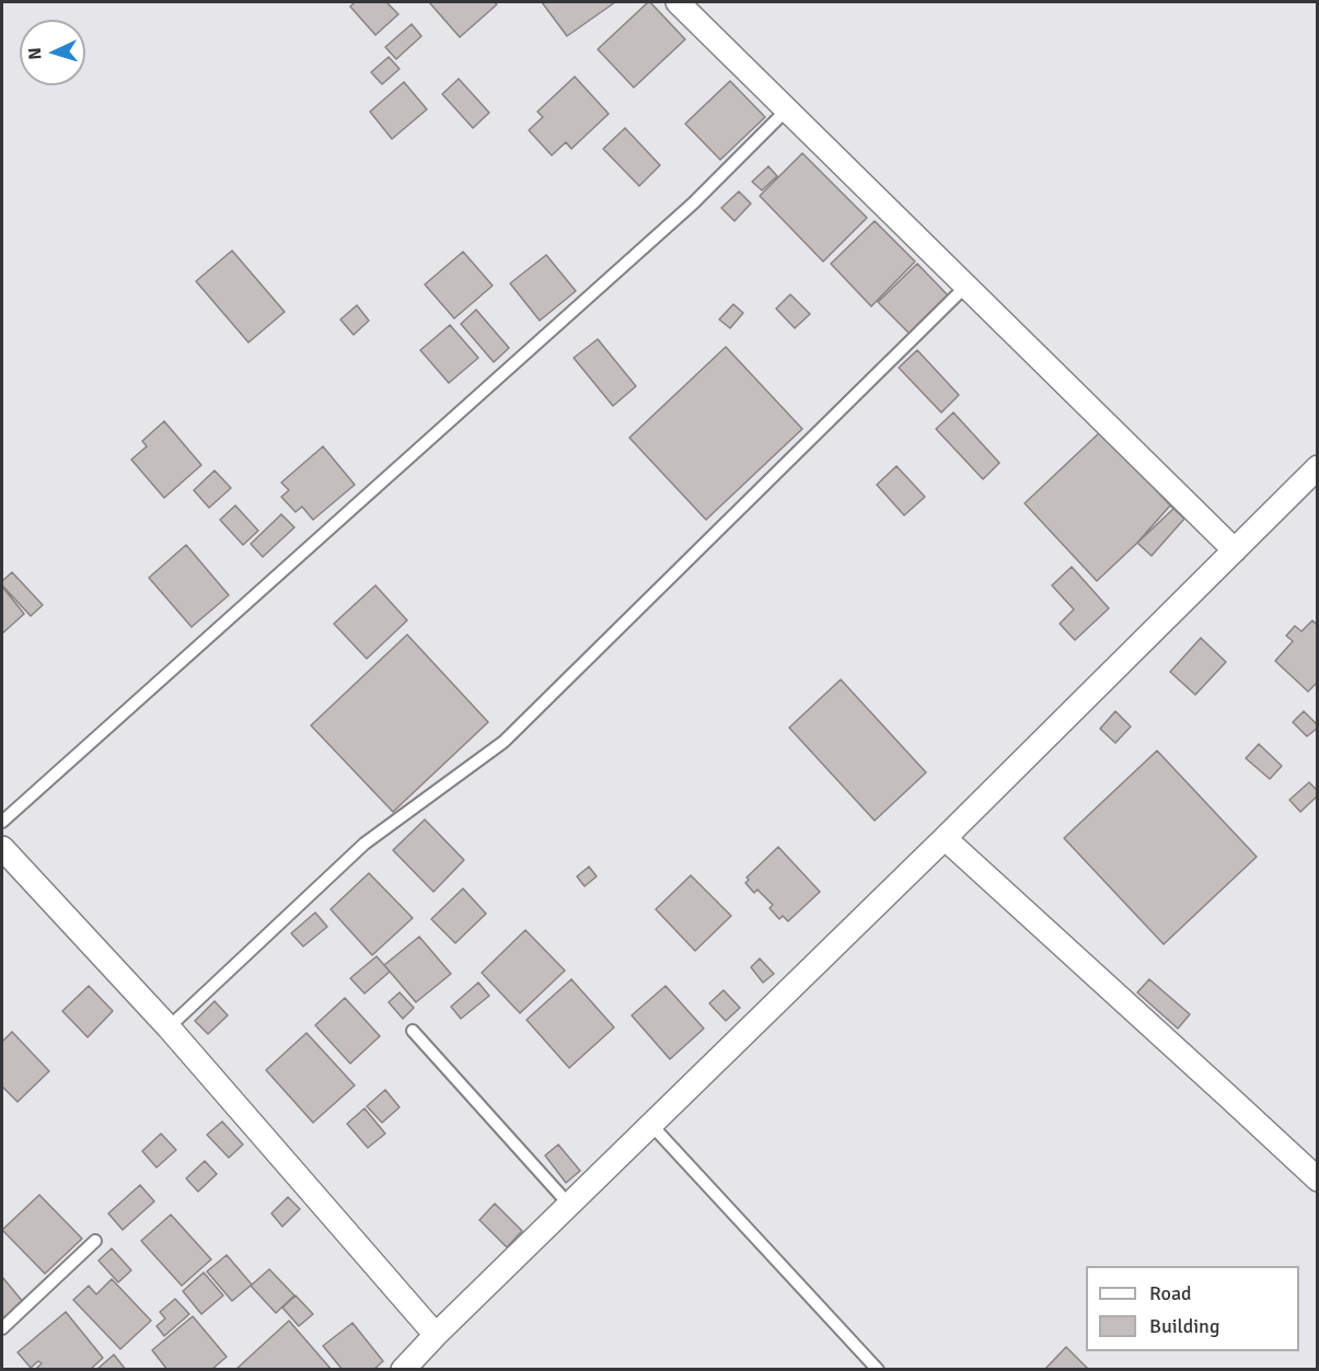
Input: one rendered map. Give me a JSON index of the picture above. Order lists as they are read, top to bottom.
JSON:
{
  "legend": ["Road", "Building"],
  "north": "left"
}
